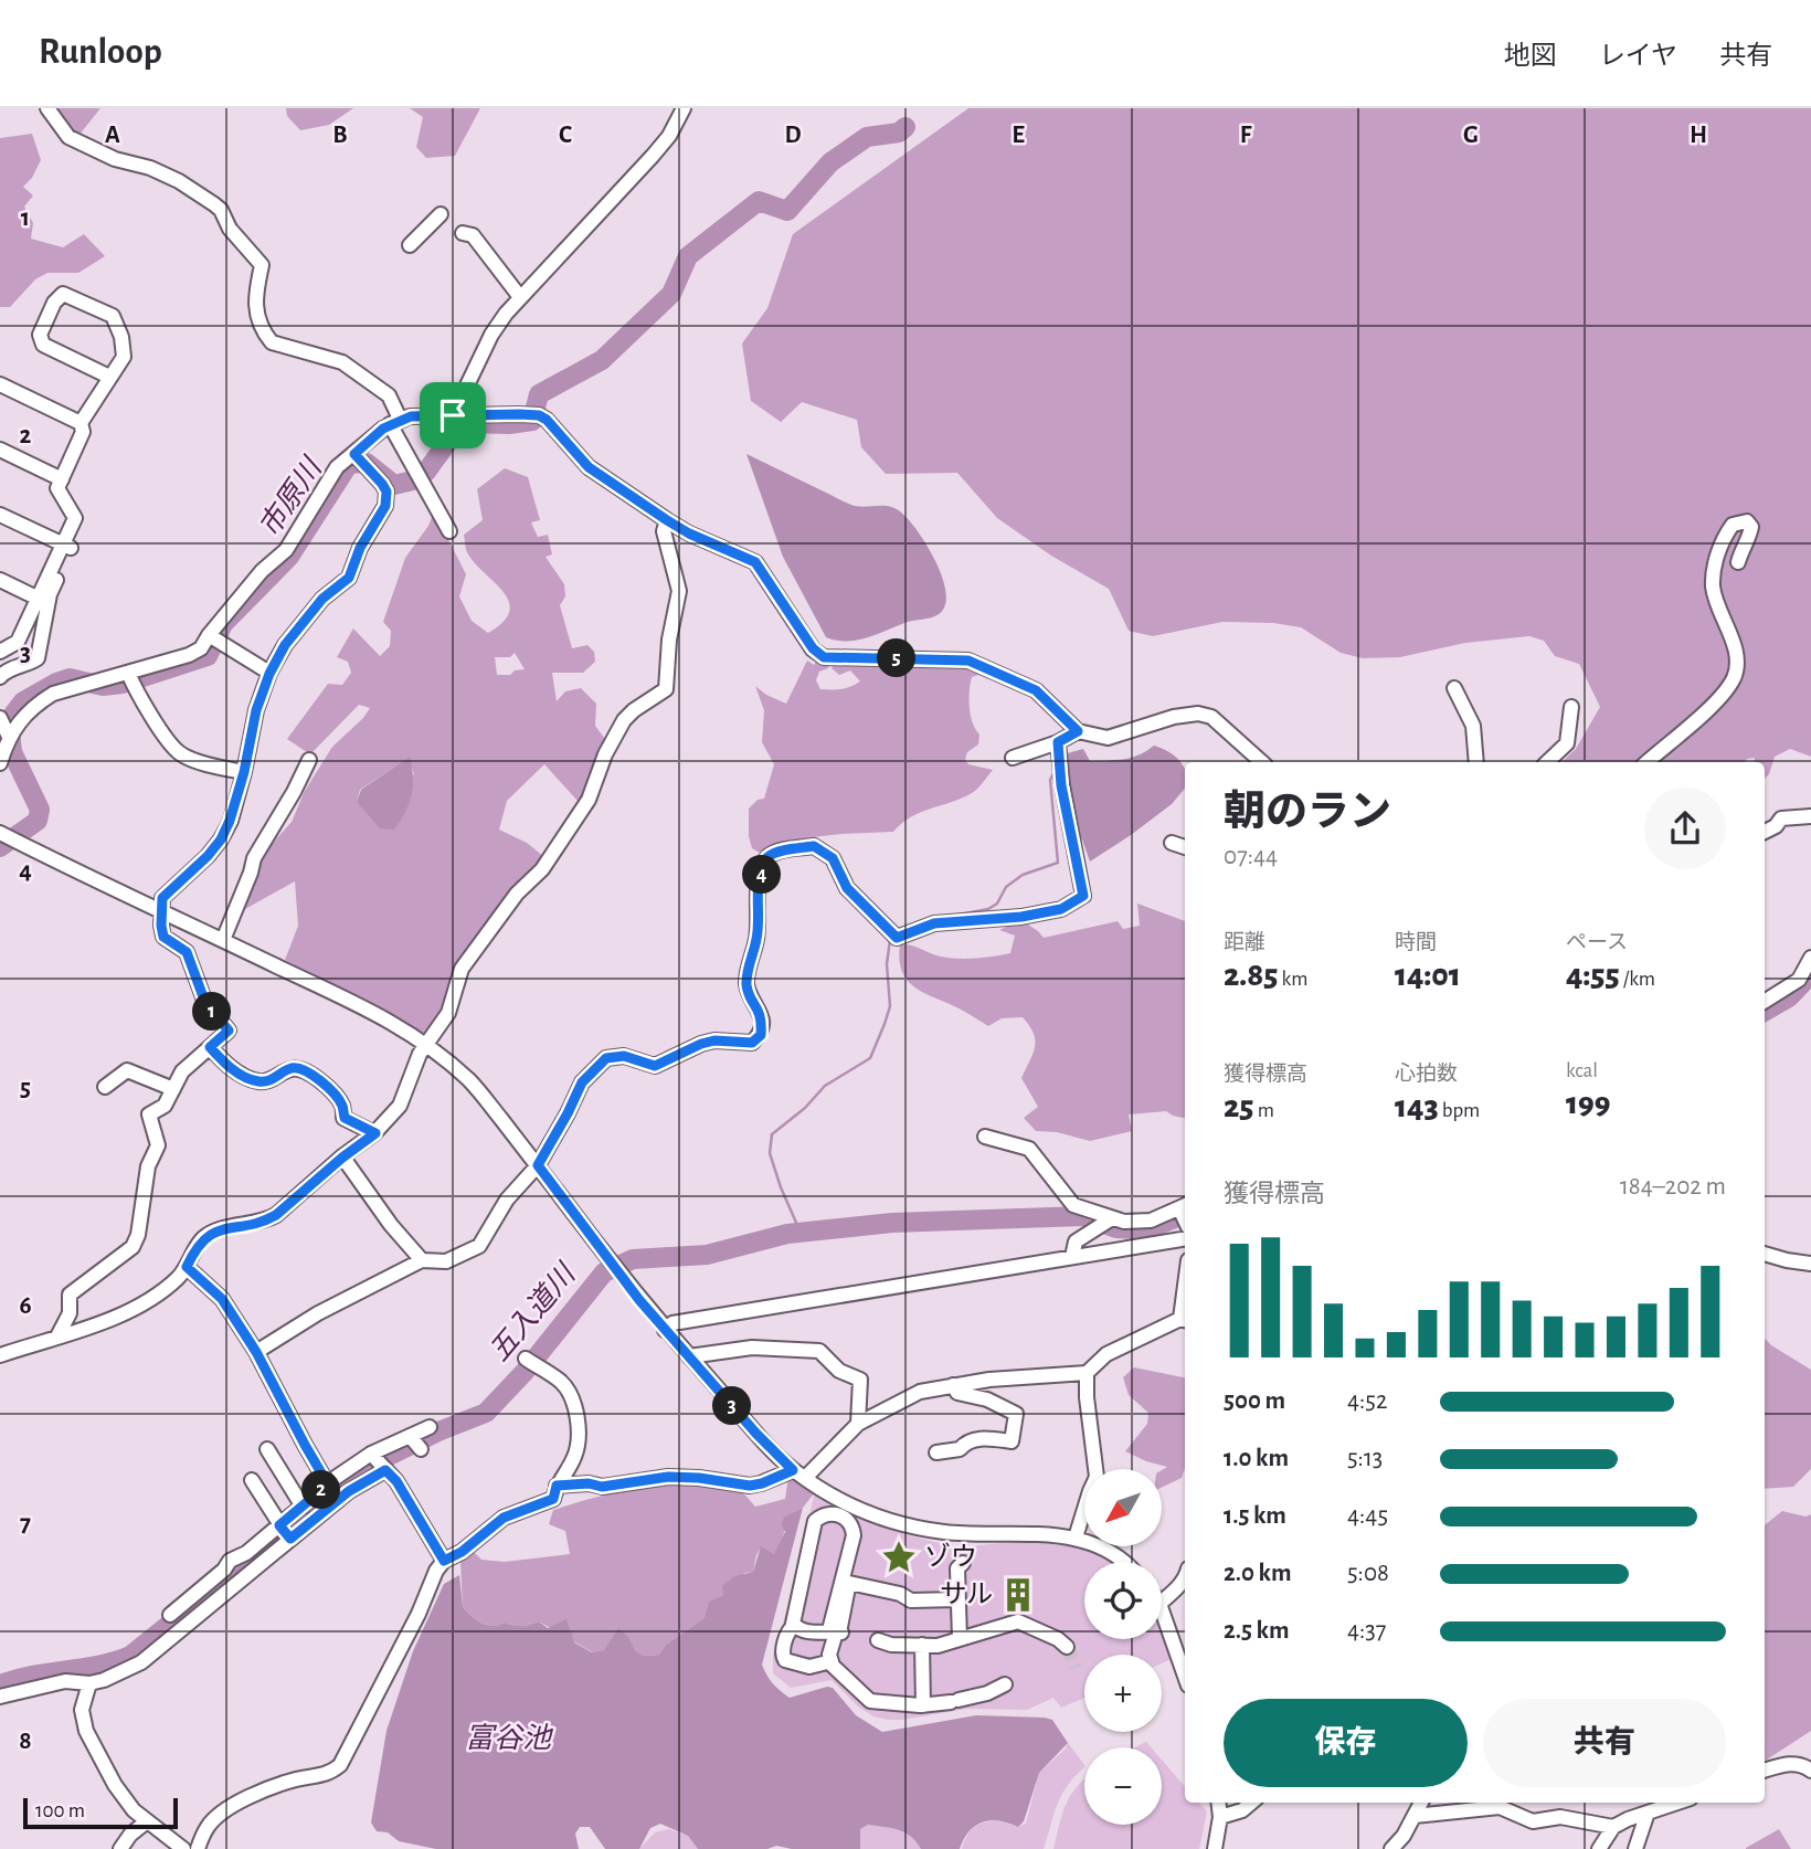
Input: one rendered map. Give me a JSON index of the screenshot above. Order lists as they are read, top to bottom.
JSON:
{
  "water": ["市原川", "五入道川", "富谷池"],
  "places": {
    "place": ["ゾウ"],
    "building": ["サル"]
  },
  "scale_bar": "100 m",
  "north": "bottom left",
  "page": {
    "header": "Runloop",
    "nav": ["地図", "レイヤ", "共有"],
    "pins": [
      "5",
      "4",
      "1",
      "3",
      "2"
    ],
    "heading": ["朝のラン", "07:44"],
    "stats": [
      ["距離", "2.85 km"],
      ["時間", "14:01"],
      ["ペース", "4:55 /km"],
      ["獲得標高", "25 m"],
      ["心拍数", "143 bpm"],
      ["kcal", "199"]
    ],
    "chart": ["獲得標高", "184–202 m"],
    "list": [
      {
        "name": "500 m",
        "note": "4:52"
      },
      {
        "name": "1.0 km",
        "note": "5:13"
      },
      {
        "name": "1.5 km",
        "note": "4:45"
      },
      {
        "name": "2.0 km",
        "note": "5:08"
      },
      {
        "name": "2.5 km",
        "note": "4:37"
      }
    ],
    "map_buttons": ["+", "−"],
    "buttons": ["保存", "共有"],
    "scale": "100 m"
  },
  "grid": {
    "columns": [
      "A",
      "B",
      "C",
      "D",
      "E",
      "F",
      "G",
      "H"
    ],
    "rows": [
      "1",
      "2",
      "3",
      "4",
      "5",
      "6",
      "7",
      "8"
    ]
  }
}
